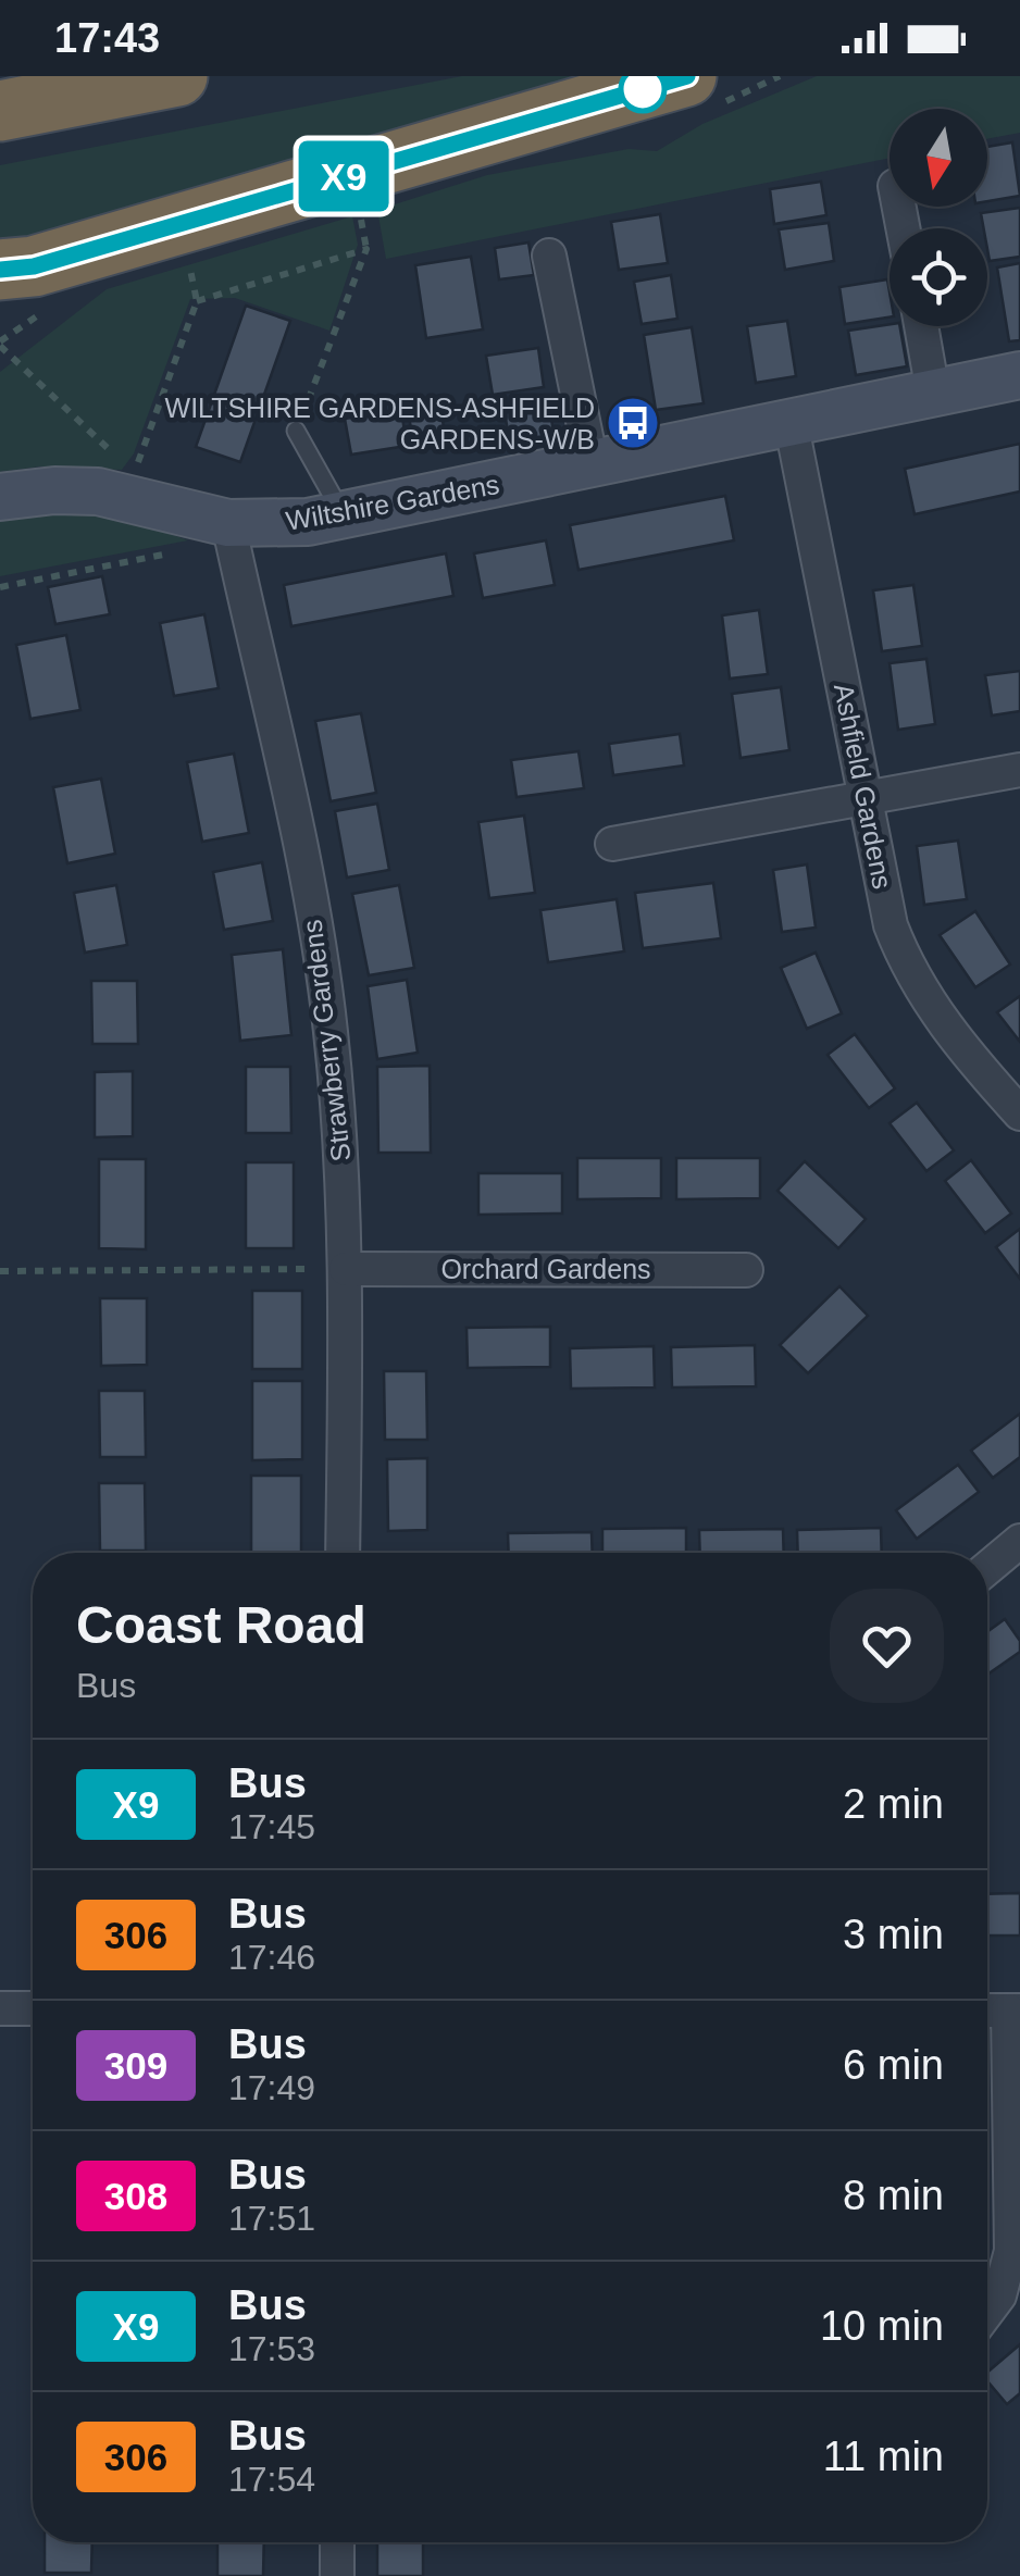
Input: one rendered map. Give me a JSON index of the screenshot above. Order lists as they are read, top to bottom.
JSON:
{
  "streets": {
    "street": [
      "Wiltshire Gardens",
      "Ashfield Gardens",
      "Strawberry Gardens",
      "Orchard Gardens"
    ]
  },
  "crossings": [
    ["Wiltshire Gardens", "Ashfield Gardens"],
    ["Wiltshire Gardens", "Strawberry Gardens"],
    ["Strawberry Gardens", "Orchard Gardens"]
  ],
  "places": {
    "bus stop": ["WILTSHIRE GARDENS-ASHFIELD GARDENS-W/B"]
  },
  "lines": ["bus line X9"],
  "north": "bottom",
  "page": {
    "status": "17:43",
    "on_map": "X9",
    "heading": ["Coast Road", "Bus"],
    "list": [
      {
        "mark": "X9",
        "name": "Bus",
        "note": "17:45",
        "value": "2 min"
      },
      {
        "mark": "306",
        "name": "Bus",
        "note": "17:46",
        "value": "3 min"
      },
      {
        "mark": "309",
        "name": "Bus",
        "note": "17:49",
        "value": "6 min"
      },
      {
        "mark": "308",
        "name": "Bus",
        "note": "17:51",
        "value": "8 min"
      },
      {
        "mark": "X9",
        "name": "Bus",
        "note": "17:53",
        "value": "10 min"
      },
      {
        "mark": "306",
        "name": "Bus",
        "note": "17:54",
        "value": "11 min"
      }
    ]
  }
}
